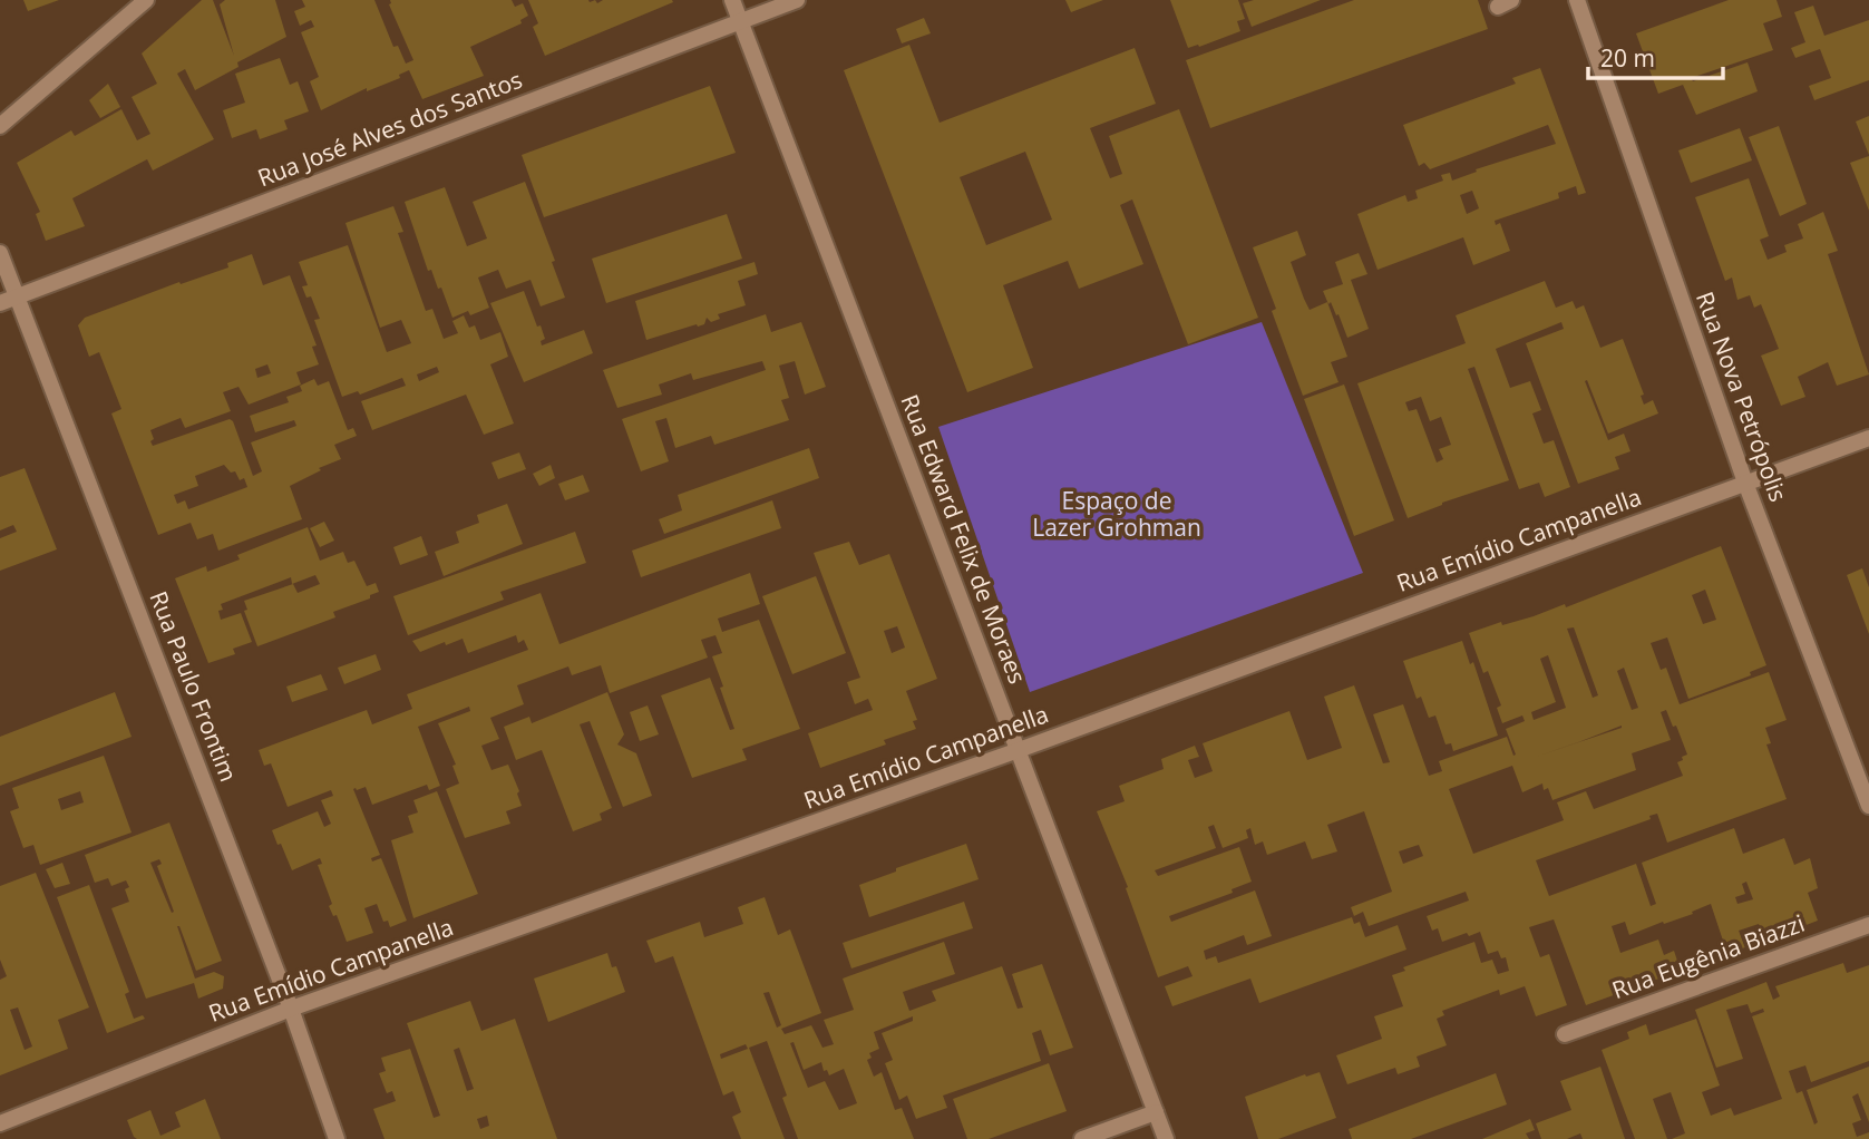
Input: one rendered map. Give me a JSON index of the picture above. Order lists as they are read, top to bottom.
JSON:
{
  "streets": {
    "street": [
      "Rua José Alves dos Santos",
      "Rua Nova Petrópolis",
      "Rua Edward Felix de Moraes",
      "Rua Emídio Campanella",
      "Rua Paulo Frontim",
      "Rua Eugênia Biazzi"
    ]
  },
  "crossings": [
    ["Rua José Alves dos Santos", "Rua Edward Felix de Moraes"],
    ["Rua José Alves dos Santos", "Rua Paulo Frontim"],
    ["Rua Nova Petrópolis", "Rua Emídio Campanella"],
    ["Rua Edward Felix de Moraes", "Rua Emídio Campanella"],
    ["Rua Emídio Campanella", "Rua Paulo Frontim"]
  ],
  "parks": ["Espaço de Lazer Grohman"],
  "scale_bar": "20 m"
}
